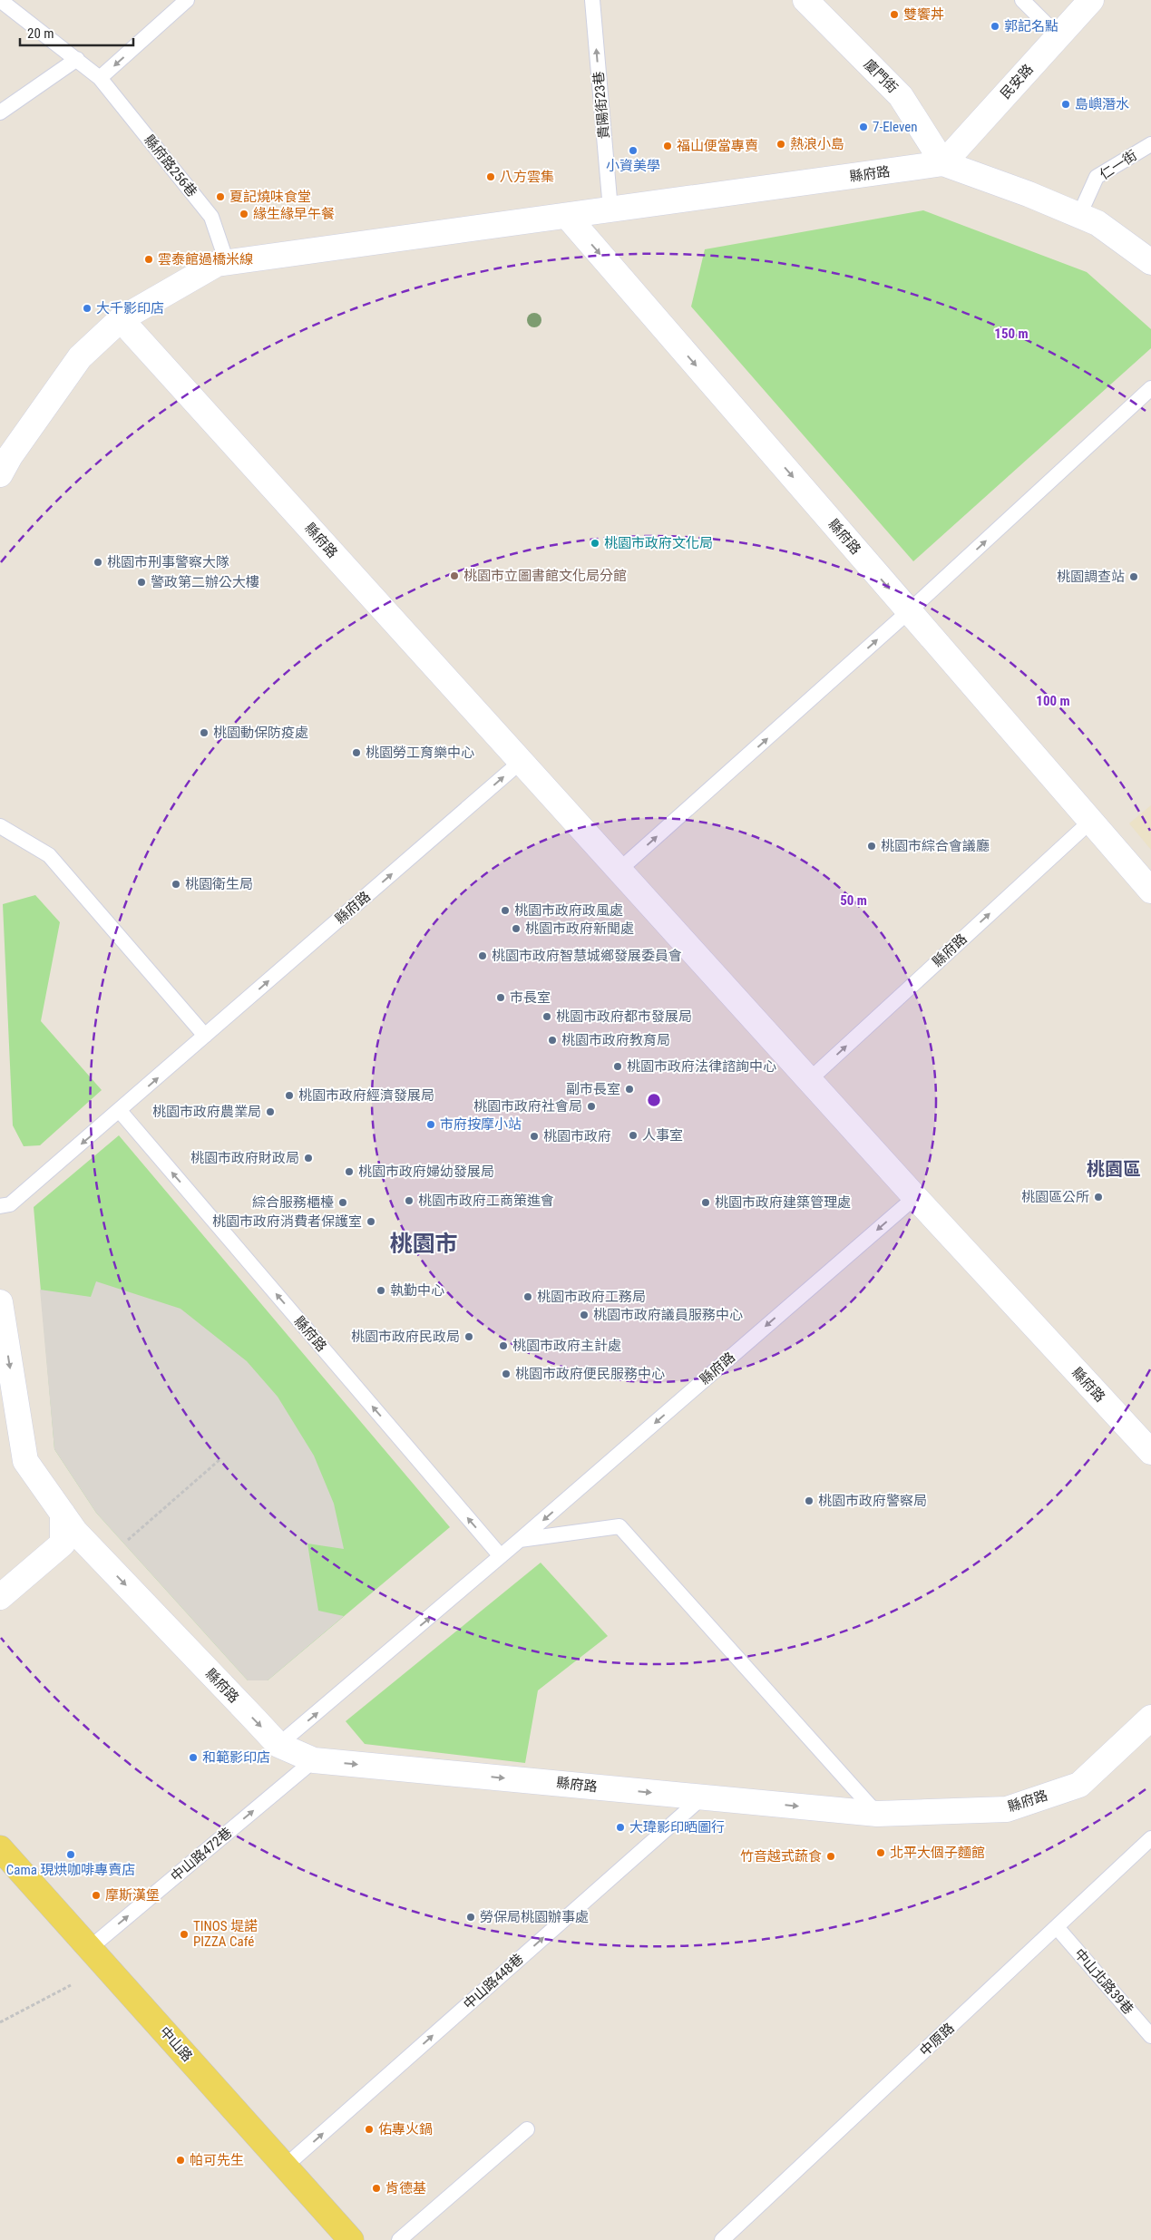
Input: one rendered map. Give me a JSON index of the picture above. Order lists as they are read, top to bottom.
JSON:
{
  "streets": {
    "main road": ["中山路"],
    "street": ["廈門街", "民安路", "縣府路"],
    "lane": [
      "貴陽街23巷",
      "仁一街",
      "縣府路256巷",
      "中山路472巷",
      "中山路448巷",
      "中山北路39巷",
      "中原路"
    ]
  },
  "crossings": [
    ["廈門街", "民安路"],
    ["廈門街", "縣府路"],
    ["民安路", "縣府路"],
    ["貴陽街23巷", "縣府路"],
    ["仁一街", "縣府路"],
    ["縣府路256巷", "縣府路"],
    ["縣府路", "中山路472巷"],
    ["縣府路", "中山路448巷"],
    ["中山路472巷", "中山路"],
    ["中山路448巷", "中山路"],
    ["中山北路39巷", "中原路"]
  ],
  "one_way": ["貴陽街23巷", "中山路472巷", "中山路448巷"],
  "districts": ["桃園區", "桃園市"],
  "places": [
    "雙饗丼",
    "郭記名點",
    "島嶼潛水",
    "7-Eleven",
    "熱浪小島",
    "福山便當專賣",
    "小資美學",
    "八方雲集",
    "夏記燒味食堂",
    "緣生緣早午餐",
    "雲泰館過橋米線",
    "大千影印店",
    "桃園市政府文化局",
    "桃園市刑事警察大隊",
    "桃園市立圖書館文化局分館",
    "桃園調查站",
    "警政第二辦公大樓",
    "桃園動保防疫處",
    "桃園勞工育樂中心",
    "桃園市綜合會議廳",
    "桃園衛生局",
    "桃園市政府政風處",
    "桃園市政府新聞處",
    "桃園市政府智慧城鄉發展委員會",
    "市長室",
    "桃園市政府都市發展局",
    "桃園市政府教育局",
    "桃園市政府法律諮詢中心",
    "副市長室",
    "桃園市政府經濟發展局",
    "桃園市政府社會局",
    "桃園市政府農業局",
    "市府按摩小站",
    "人事室",
    "桃園市政府",
    "桃園市政府財政局",
    "桃園市政府婦幼發展局",
    "桃園區公所",
    "桃園市政府工商策進會",
    "綜合服務櫃檯",
    "桃園市政府建築管理處",
    "桃園市政府消費者保護室",
    "執勤中心",
    "桃園市政府工務局",
    "桃園市政府議員服務中心",
    "桃園市政府民政局",
    "桃園市政府主計處",
    "桃園市政府便民服務中心",
    "桃園市政府警察局",
    "和範影印店",
    "大瑋影印晒圖行",
    "北平大個子麵館",
    "Cama 現烘咖啡專賣店",
    "竹音越式蔬食",
    "摩斯漢堡",
    "勞保局桃園辦事處",
    "TINOS 堤諾 PIZZA Café",
    "佑專火鍋",
    "帕可先生",
    "肯德基"
  ],
  "scale_bar": "20 m",
  "rings": ["150 m", "100 m", "50 m"]
}
